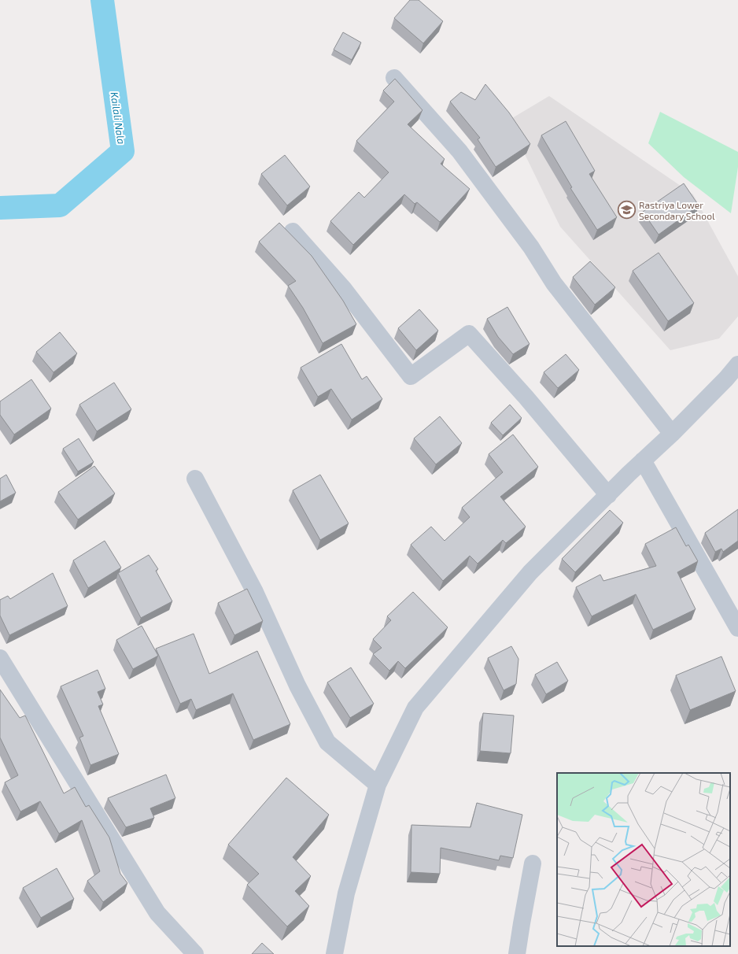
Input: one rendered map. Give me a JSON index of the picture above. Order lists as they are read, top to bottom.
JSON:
{
  "water": ["Kailali Nala"],
  "places": {
    "school or university": ["Rastriya Lower Secondary School"]
  }
}
